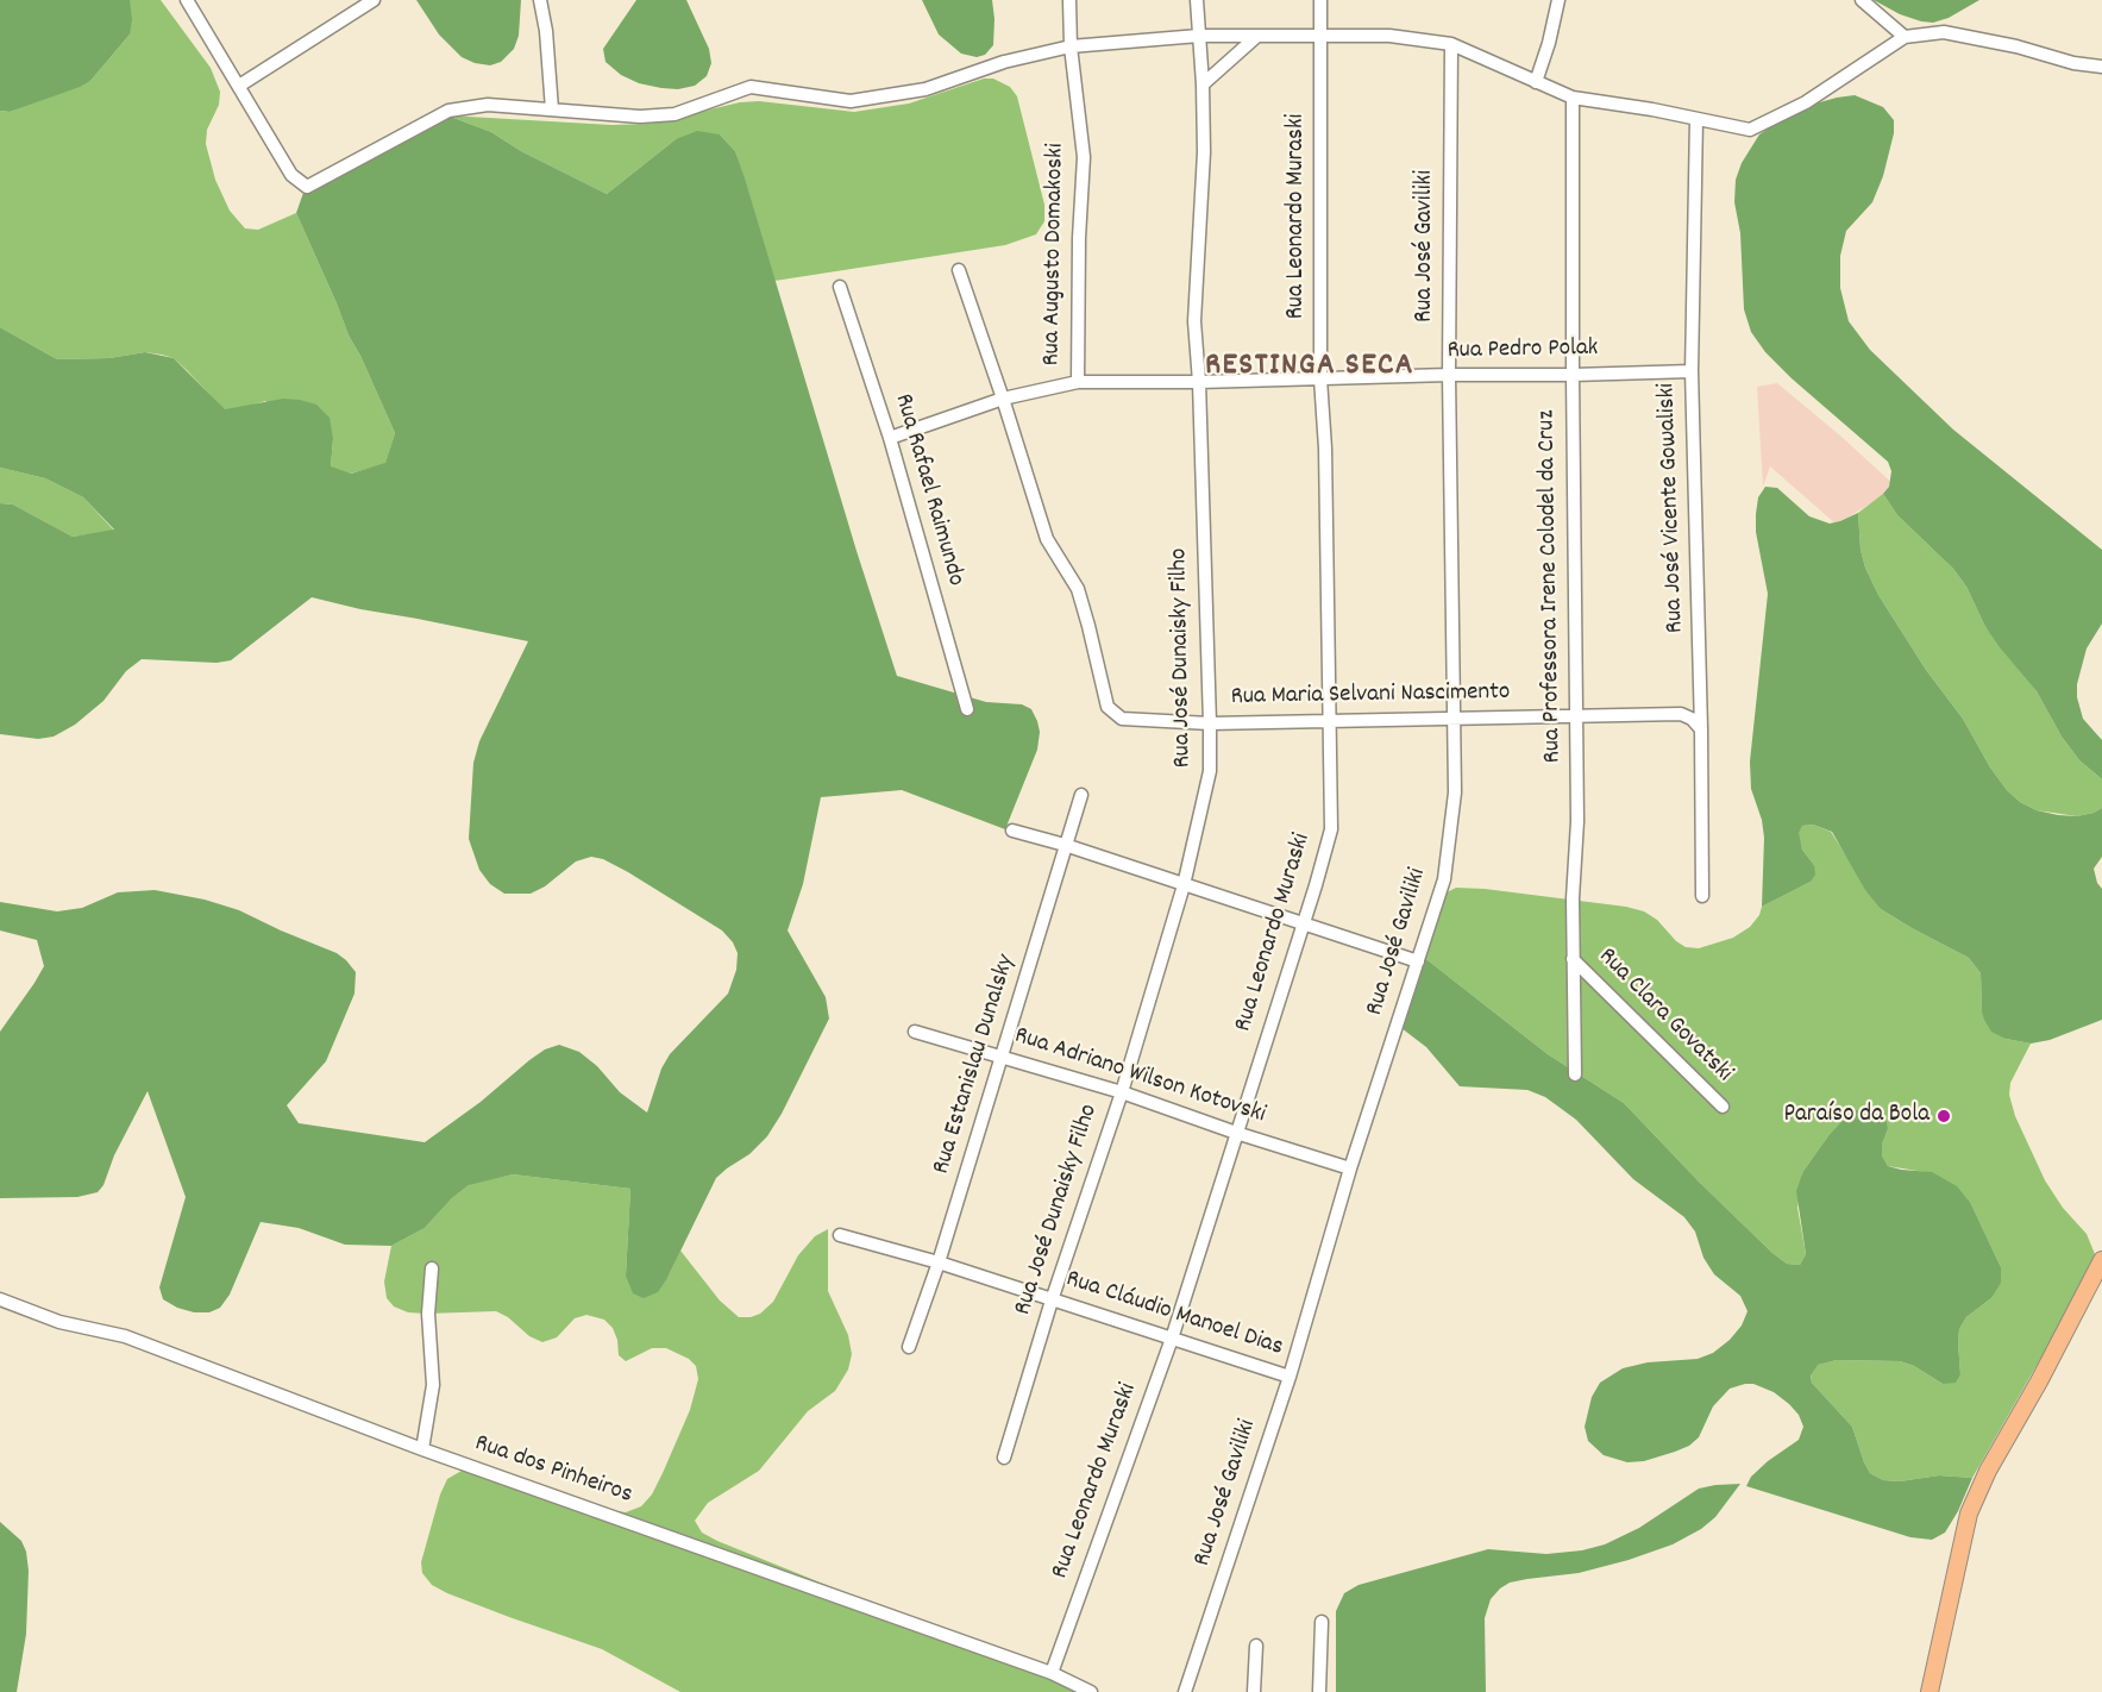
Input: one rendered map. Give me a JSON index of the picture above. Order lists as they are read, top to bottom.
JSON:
{
  "streets": {
    "street": [
      "Rua Leonardo Muraski",
      "Rua José Gaviliki",
      "Rua Augusto Domakoski",
      "Rua Pedro Polak",
      "Rua Rafael Raimundo",
      "Rua José Vicente Gowaliski",
      "Rua Professora Irene Colodel da Cruz",
      "Rua José Dunaisky Filho",
      "Rua Maria Selvani Nascimento",
      "Rua Clara Govatski",
      "Rua Estanislau Dunalsky",
      "Rua Adriano Wilson Kotovski",
      "Rua Cláudio Manoel Dias",
      "Rua dos Pinheiros"
    ]
  },
  "crossings": [
    ["Rua Leonardo Muraski", "Rua Pedro Polak"],
    ["Rua Leonardo Muraski", "Rua Maria Selvani Nascimento"],
    ["Rua Leonardo Muraski", "Rua Adriano Wilson Kotovski"],
    ["Rua Leonardo Muraski", "Rua Cláudio Manoel Dias"],
    ["Rua Leonardo Muraski", "Rua dos Pinheiros"],
    ["Rua José Gaviliki", "Rua Pedro Polak"],
    ["Rua José Gaviliki", "Rua Maria Selvani Nascimento"],
    ["Rua José Gaviliki", "Rua Adriano Wilson Kotovski"],
    ["Rua José Gaviliki", "Rua Cláudio Manoel Dias"],
    ["Rua Augusto Domakoski", "Rua Pedro Polak"],
    ["Rua Pedro Polak", "Rua Rafael Raimundo"],
    ["Rua Pedro Polak", "Rua José Vicente Gowaliski"],
    ["Rua Pedro Polak", "Rua Professora Irene Colodel da Cruz"],
    ["Rua Pedro Polak", "Rua José Dunaisky Filho"],
    ["Rua Pedro Polak", "Rua Maria Selvani Nascimento"],
    ["Rua José Vicente Gowaliski", "Rua Maria Selvani Nascimento"],
    ["Rua Professora Irene Colodel da Cruz", "Rua Maria Selvani Nascimento"],
    ["Rua Professora Irene Colodel da Cruz", "Rua Clara Govatski"],
    ["Rua José Dunaisky Filho", "Rua Maria Selvani Nascimento"],
    ["Rua José Dunaisky Filho", "Rua Adriano Wilson Kotovski"],
    ["Rua José Dunaisky Filho", "Rua Cláudio Manoel Dias"],
    ["Rua Estanislau Dunalsky", "Rua Adriano Wilson Kotovski"],
    ["Rua Estanislau Dunalsky", "Rua Cláudio Manoel Dias"]
  ],
  "districts": ["RESTINGA SECA"],
  "places": ["Paraíso da Bola"]
}
